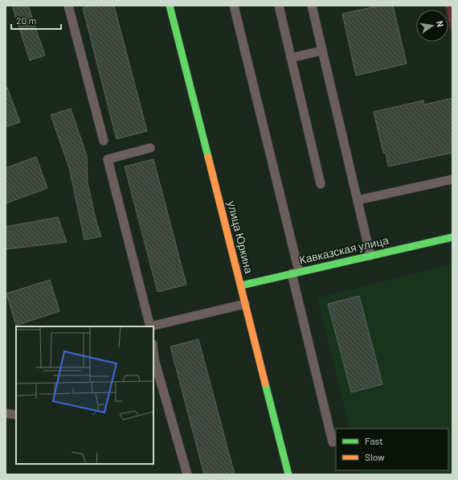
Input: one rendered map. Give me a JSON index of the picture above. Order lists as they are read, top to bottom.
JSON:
{
  "streets": {
    "main road": ["улица Юркина", "Кавказская улица"]
  },
  "crossings": [
    ["улица Юркина", "Кавказская улица"]
  ],
  "legend": ["Fast", "Slow"],
  "scale_bar": "20 m",
  "north": "right"
}
